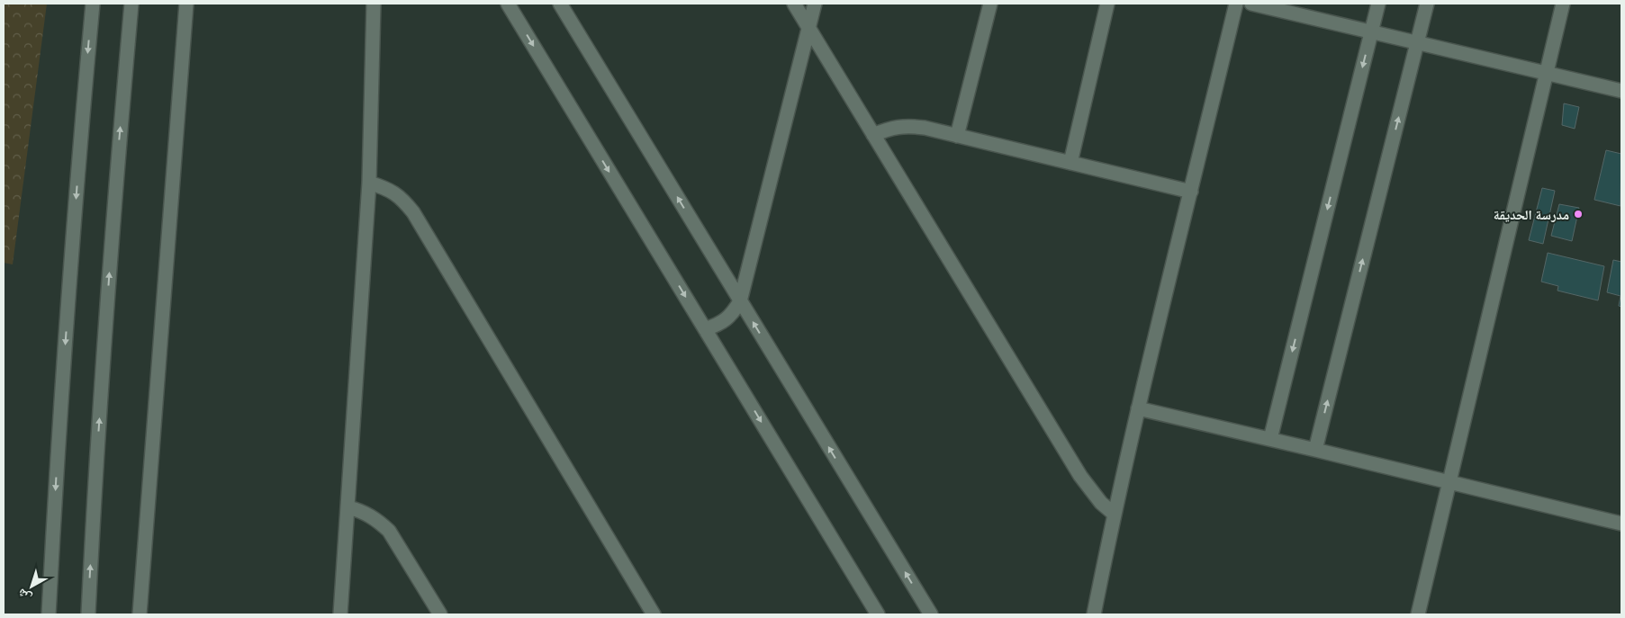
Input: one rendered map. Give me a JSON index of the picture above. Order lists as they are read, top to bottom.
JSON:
{
  "places": ["مدرسة الحديقة"],
  "north": "bottom left"
}
